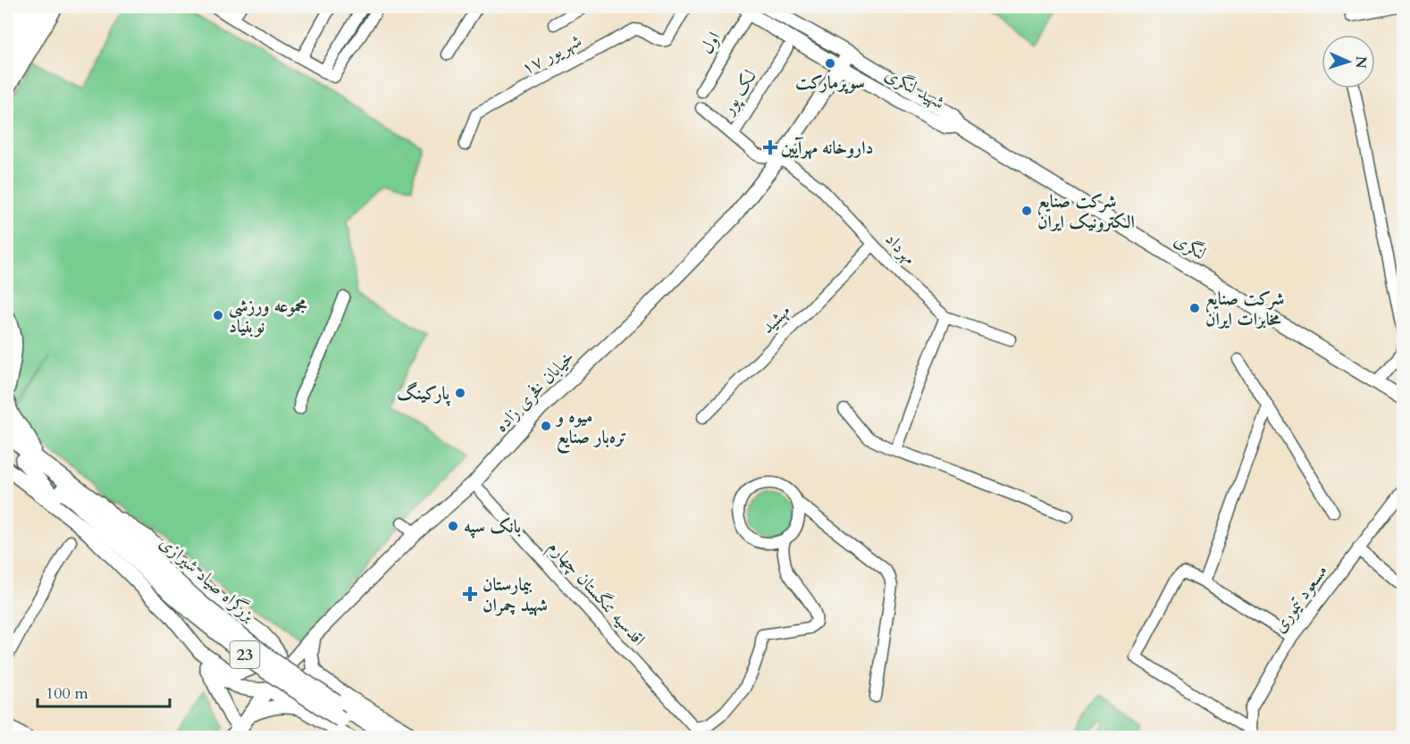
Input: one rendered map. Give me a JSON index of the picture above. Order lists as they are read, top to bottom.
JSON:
{
  "streets": {
    "highway": ["بزرگراه صیاد شیرازی", "23"],
    "main road": ["شهید لنگری", "لنگری", "خیابان فخری زاده"],
    "street": [
      "اول",
      "۱۷ شهریور",
      "لک پور",
      "مهرداد",
      "مهشید",
      "اقدسیه تنگستان چهارم",
      "مسعود تیموری"
    ]
  },
  "crossings": [
    ["اول", "شهید لنگری"],
    ["شهید لنگری", "لنگری"],
    ["شهید لنگری", "خیابان فخری زاده"],
    ["لک پور", "مهرداد"],
    ["لک پور", "خیابان فخری زاده"],
    ["مهرداد", "مهشید"],
    ["مهرداد", "خیابان فخری زاده"],
    ["خیابان فخری زاده", "اقدسیه تنگستان چهارم"]
  ],
  "places": {
    "other": [
      "سوپرمارکت",
      "شرکت صنایع الکترونیک ایران",
      "شرکت صنایع مخابرات ایران",
      "مجموعه ورزشی نوبنیاد",
      "پارکینگ",
      "میوه و تره‌بار صنایع",
      "بانک سپه"
    ],
    "health": ["داروخانه مهرآیین", "بیمارستان شهید چمران"]
  },
  "scale_bar": "100 m",
  "north": "right"
}
